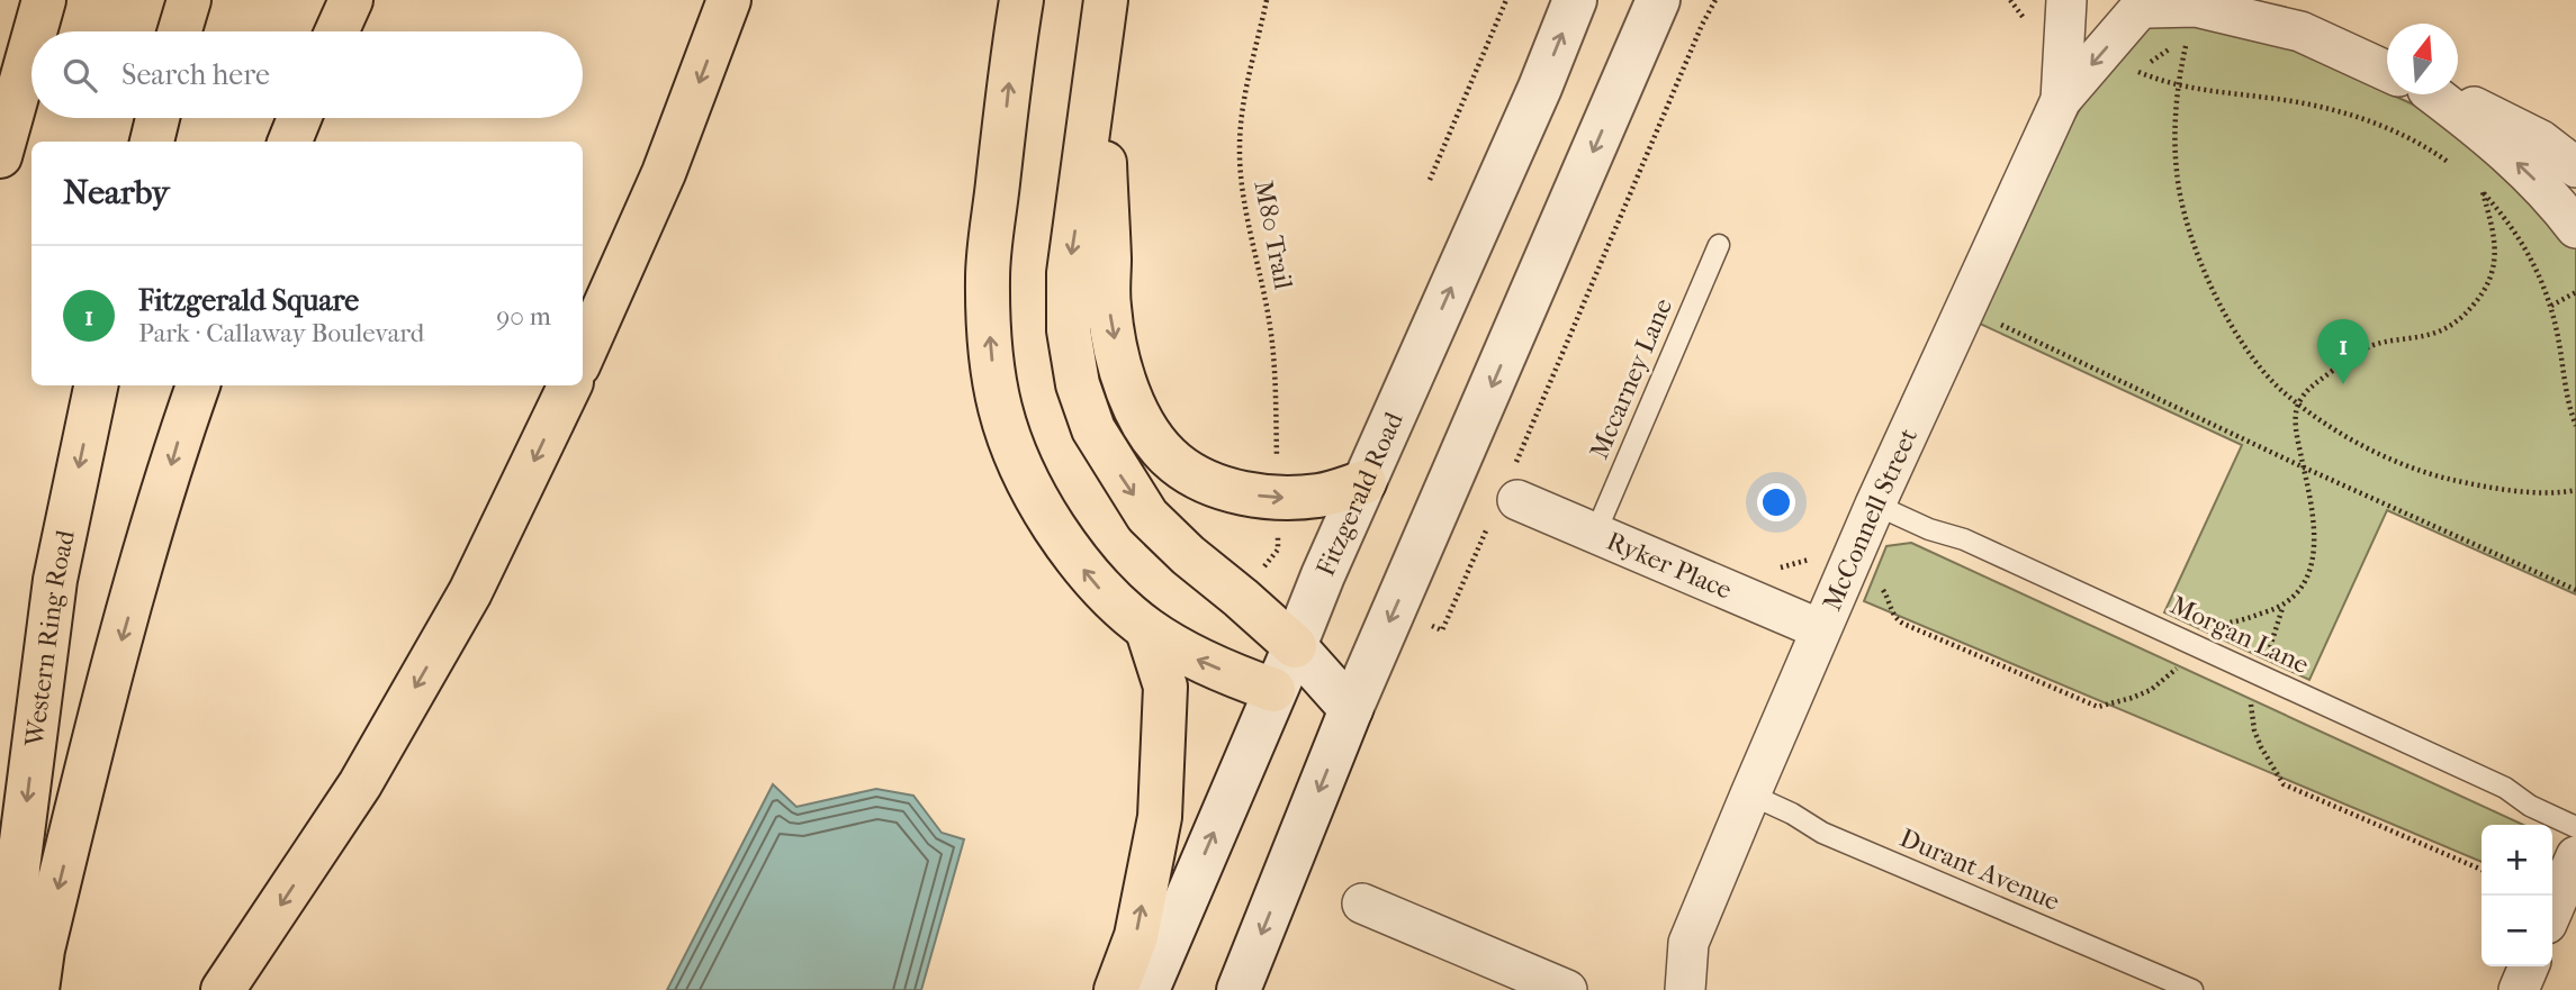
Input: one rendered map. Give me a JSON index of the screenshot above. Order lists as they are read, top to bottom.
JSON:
{
  "streets": {
    "highway": ["Western Ring Road"],
    "street": ["Fitzgerald Road", "McConnell Street", "Ryker Place"],
    "lane": ["Mccarney Lane", "Morgan Lane", "Durant Avenue"],
    "path": ["M80 Trail"]
  },
  "crossings": [
    ["Mccarney Lane", "Ryker Place"],
    ["McConnell Street", "Ryker Place"],
    ["McConnell Street", "Morgan Lane"],
    ["McConnell Street", "Durant Avenue"]
  ],
  "north": "top",
  "page": {
    "search": "Search here",
    "heading": "Nearby",
    "list": [
      {
        "mark": "1",
        "name": "Fitzgerald Square",
        "note": "Park · Callaway Boulevard",
        "value": "90 m"
      }
    ],
    "pins": "1",
    "map_buttons": ["+", "−"]
  }
}
